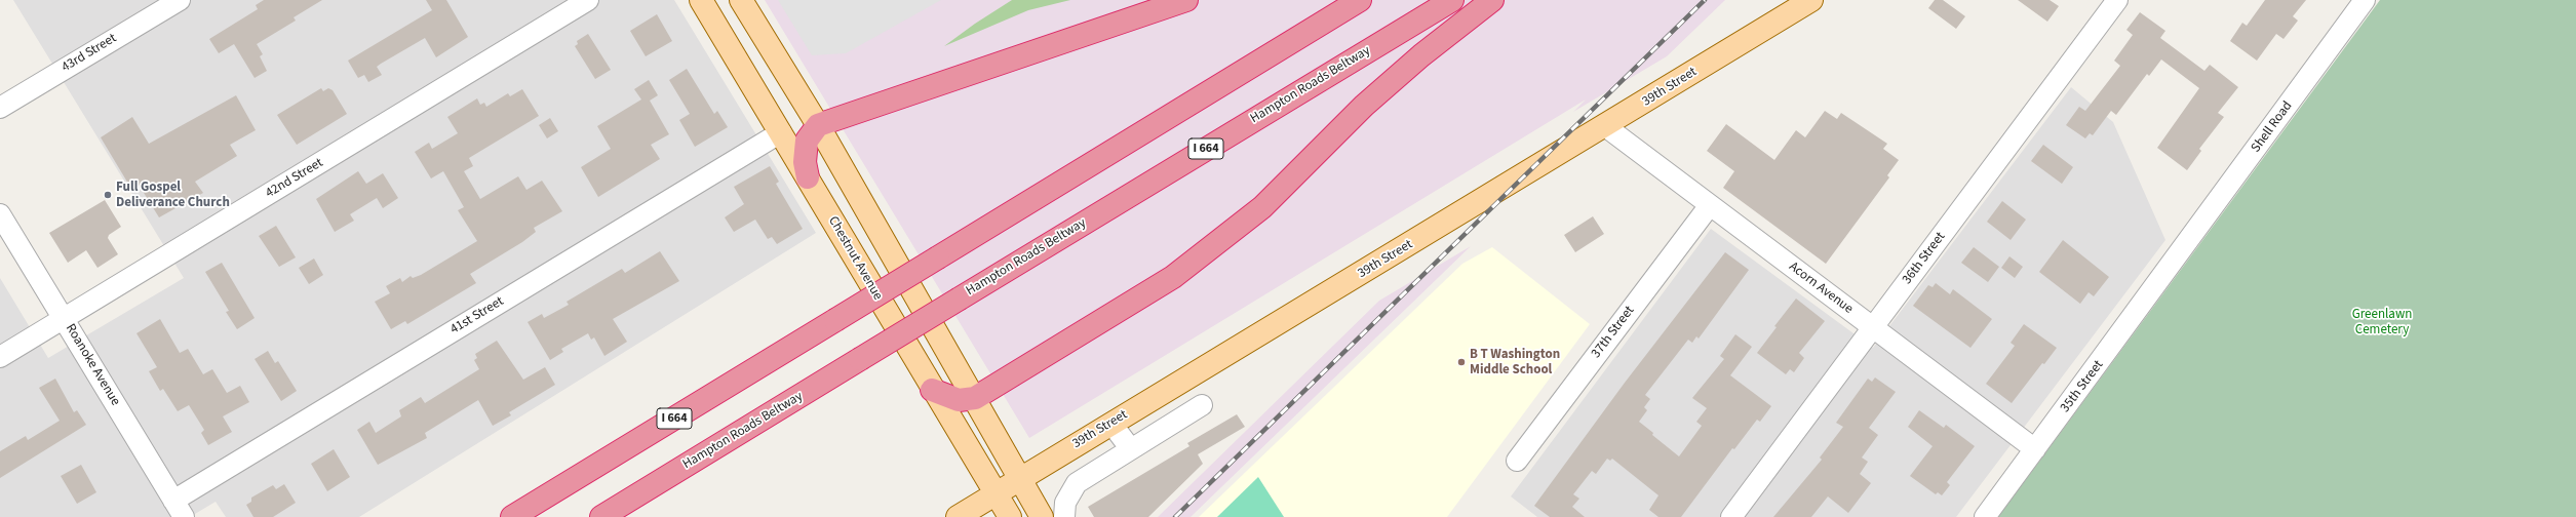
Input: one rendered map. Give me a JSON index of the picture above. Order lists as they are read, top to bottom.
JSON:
{
  "streets": {
    "highway": ["Hampton Roads Beltway", "I 664"],
    "main road": ["39th Street", "Chestnut Avenue"],
    "street": [
      "43rd Street",
      "Shell Road",
      "42nd Street",
      "36th Street",
      "Acorn Avenue",
      "41st Street",
      "37th Street",
      "Roanoke Avenue",
      "35th Street"
    ]
  },
  "crossings": [
    ["39th Street", "Chestnut Avenue"],
    ["39th Street", "Acorn Avenue"],
    ["Shell Road", "35th Street"],
    ["42nd Street", "Roanoke Avenue"],
    ["Chestnut Avenue", "41st Street"],
    ["36th Street", "Acorn Avenue"],
    ["Acorn Avenue", "37th Street"],
    ["Acorn Avenue", "35th Street"],
    ["41st Street", "Roanoke Avenue"]
  ],
  "parks": ["Greenlawn Cemetery"],
  "places": ["Full Gospel Deliverance Church", "B T Washington Middle School"]
}
